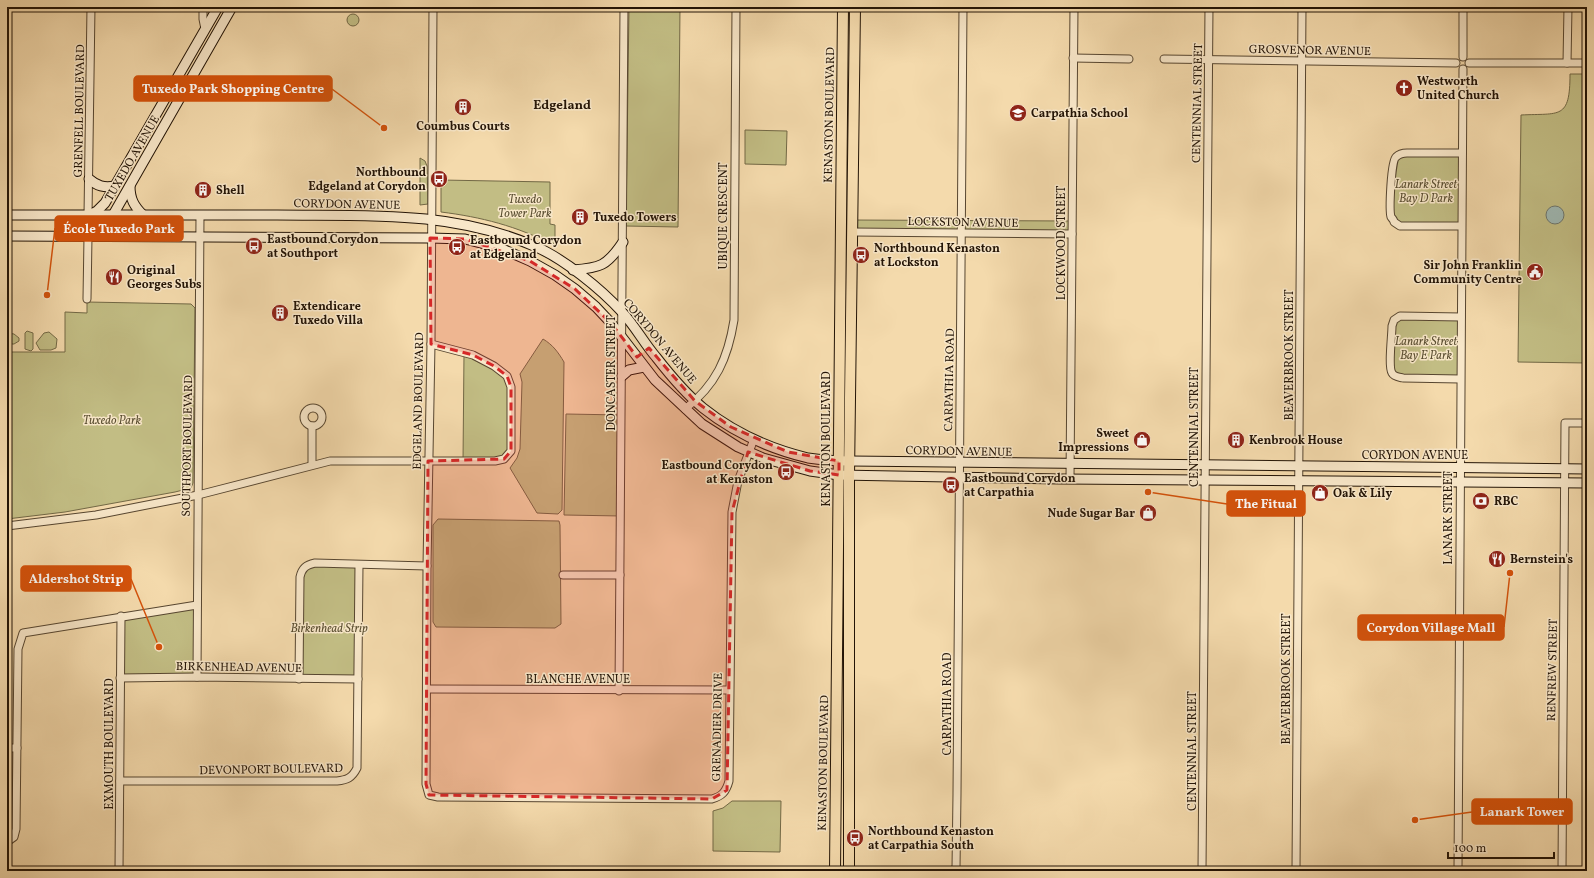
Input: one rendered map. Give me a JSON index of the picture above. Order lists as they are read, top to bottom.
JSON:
{
  "streets": {
    "main road": ["KENASTON BOULEVARD", "TUXEDO AVENUE", "CORYDON AVENUE"],
    "street": [
      "GROSVENOR AVENUE",
      "CENTENNIAL STREET",
      "GRENFELL BOULEVARD",
      "UBIQUE CRESCENT",
      "LOCKSTON AVENUE",
      "LOCKWOOD STREET",
      "BEAVERBROOK STREET",
      "DONCASTER STREET",
      "CARPATHIA ROAD",
      "EDGELAND BOULEVARD",
      "SOUTHPORT BOULEVARD",
      "LANARK STREET",
      "BIRKENHEAD AVENUE",
      "RENFREW STREET",
      "BLANCHE AVENUE",
      "GRENADIER DRIVE",
      "EXMOUTH BOULEVARD",
      "DEVONPORT BOULEVARD"
    ]
  },
  "crossings": [
    ["GROSVENOR AVENUE", "CENTENNIAL STREET"],
    ["GROSVENOR AVENUE", "BEAVERBROOK STREET"],
    ["GROSVENOR AVENUE", "LANARK STREET"],
    ["CENTENNIAL STREET", "CORYDON AVENUE"],
    ["GRENFELL BOULEVARD", "TUXEDO AVENUE"],
    ["GRENFELL BOULEVARD", "CORYDON AVENUE"],
    ["KENASTON BOULEVARD", "CORYDON AVENUE"],
    ["KENASTON BOULEVARD", "LOCKSTON AVENUE"],
    ["TUXEDO AVENUE", "CORYDON AVENUE"],
    ["CORYDON AVENUE", "UBIQUE CRESCENT"],
    ["CORYDON AVENUE", "LOCKWOOD STREET"],
    ["CORYDON AVENUE", "BEAVERBROOK STREET"],
    ["CORYDON AVENUE", "DONCASTER STREET"],
    ["CORYDON AVENUE", "CARPATHIA ROAD"],
    ["CORYDON AVENUE", "EDGELAND BOULEVARD"],
    ["CORYDON AVENUE", "SOUTHPORT BOULEVARD"],
    ["CORYDON AVENUE", "LANARK STREET"],
    ["CORYDON AVENUE", "RENFREW STREET"],
    ["CORYDON AVENUE", "GRENADIER DRIVE"],
    ["LOCKSTON AVENUE", "LOCKWOOD STREET"],
    ["LOCKSTON AVENUE", "CARPATHIA ROAD"],
    ["DONCASTER STREET", "BLANCHE AVENUE"],
    ["EDGELAND BOULEVARD", "BLANCHE AVENUE"],
    ["EDGELAND BOULEVARD", "GRENADIER DRIVE"],
    ["SOUTHPORT BOULEVARD", "BIRKENHEAD AVENUE"],
    ["BIRKENHEAD AVENUE", "EXMOUTH BOULEVARD"],
    ["BIRKENHEAD AVENUE", "DEVONPORT BOULEVARD"],
    ["BLANCHE AVENUE", "GRENADIER DRIVE"],
    ["EXMOUTH BOULEVARD", "DEVONPORT BOULEVARD"]
  ],
  "districts": ["Edgeland"],
  "parks": [
    "Lanark Street Bay D Park",
    "Tuxedo Tower Park",
    "Lanark Street Bay E Park",
    "Tuxedo Park",
    "Birkenhead Strip"
  ],
  "places": {
    "church": ["Westworth United Church"],
    "building": [
      "Coumbus Courts",
      "Shell",
      "Tuxedo Towers",
      "Extendicare Tuxedo Villa",
      "Kenbrook House"
    ],
    "school or university": ["Carpathia School"],
    "other": [
      "Tuxedo Park Shopping Centre",
      "École Tuxedo Park",
      "The Fitual",
      "Corydon Village Mall",
      "Aldershot Strip",
      "Lanark Tower"
    ],
    "bus stop": [
      "Northbound Edgeland at Corydon",
      "Eastbound Corydon at Southport",
      "Eastbound Corydon at Edgeland",
      "Northbound Kenaston at Lockston",
      "Eastbound Corydon at Kenaston",
      "Eastbound Corydon at Carpathia",
      "Northbound Kenaston at Carpathia South"
    ],
    "public building": ["Sir John Franklin Community Centre"],
    "restaurant": ["Original Georges Subs", "Bernstein's"],
    "shop": ["Sweet Impressions", "Oak & Lily", "Nude Sugar Bar"],
    "bank": ["RBC"]
  },
  "scale_bar": "100 m"
}
